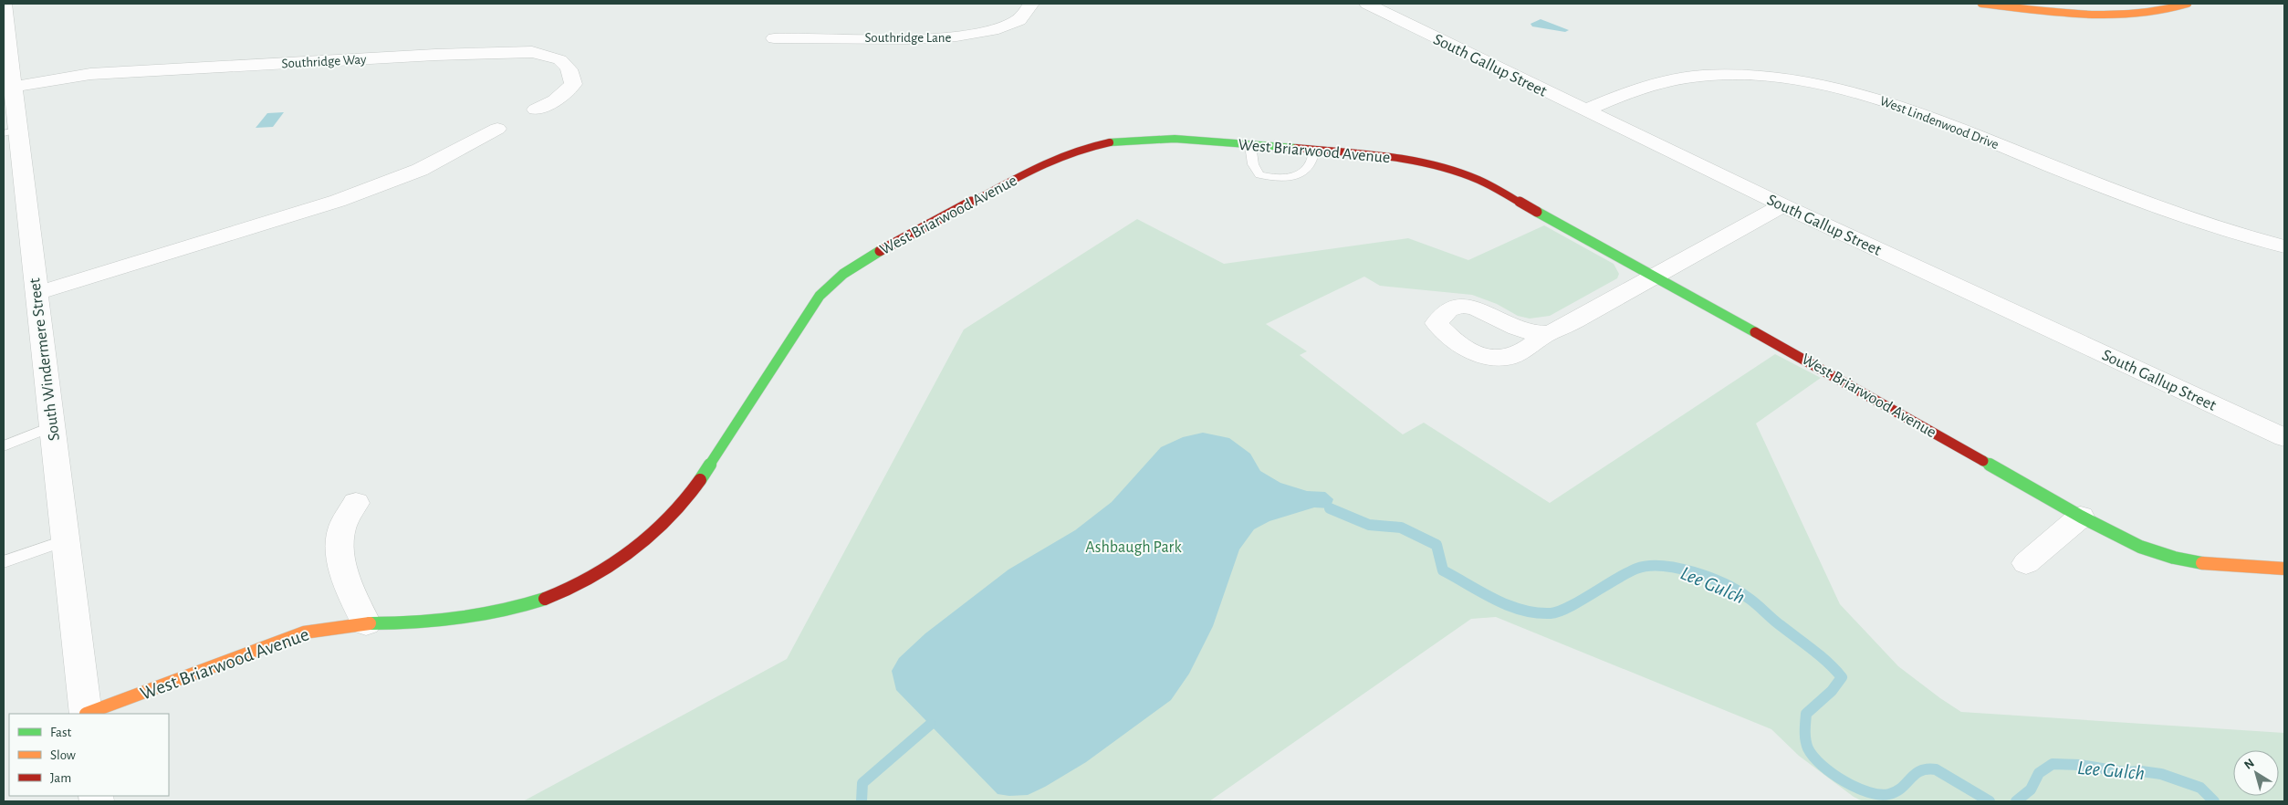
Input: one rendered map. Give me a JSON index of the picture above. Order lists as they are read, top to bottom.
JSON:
{
  "streets": {
    "street": [
      "Southridge Lane",
      "Southridge Way",
      "South Gallup Street",
      "West Lindenwood Drive",
      "West Briarwood Avenue",
      "South Windermere Street"
    ]
  },
  "crossings": [
    ["Southridge Way", "South Windermere Street"],
    ["South Gallup Street", "West Lindenwood Drive"]
  ],
  "water": ["Lee Gulch"],
  "parks": ["Ashbaugh Park"],
  "legend": ["Fast", "Slow", "Jam"],
  "north": "top left"
}
